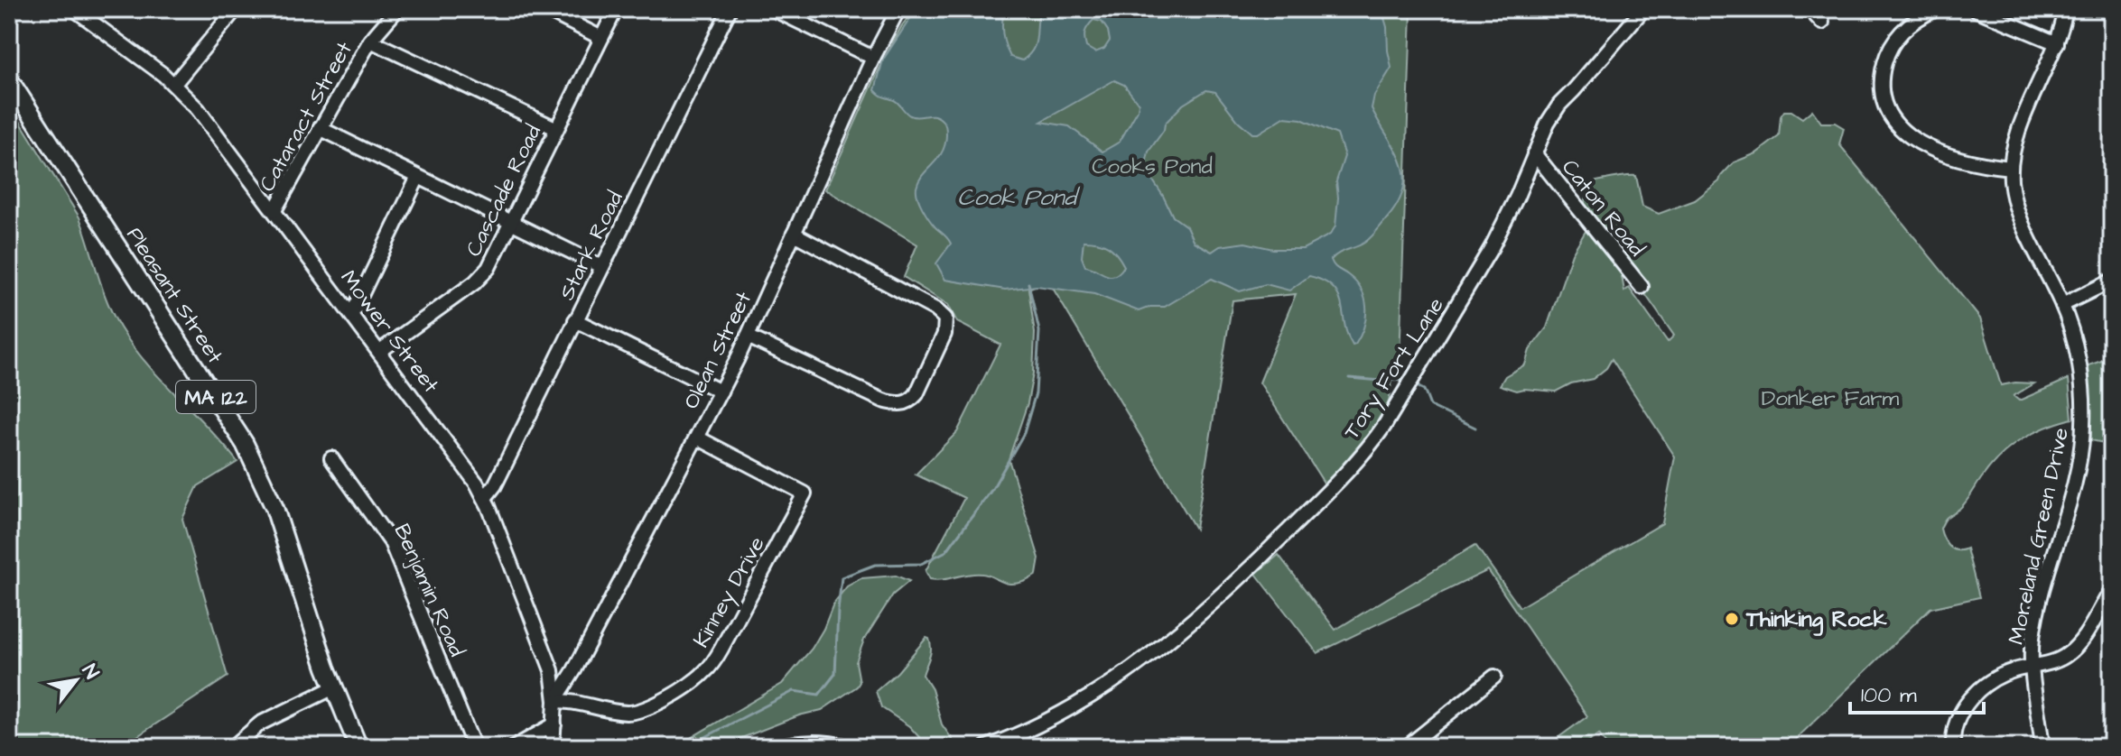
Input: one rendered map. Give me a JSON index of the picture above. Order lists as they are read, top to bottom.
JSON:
{
  "streets": {
    "main road": ["Pleasant Street", "MA 122"],
    "street": [
      "Cataract Street",
      "Cascade Road",
      "Caton Road",
      "Stark Road",
      "Mower Street",
      "Olean Street",
      "Tory Fort Lane",
      "Moreland Green Drive",
      "Benjamin Road",
      "Kinney Drive"
    ]
  },
  "crossings": [
    ["Cataract Street", "Mower Street"],
    ["Cascade Road", "Mower Street"],
    ["Caton Road", "Tory Fort Lane"],
    ["Stark Road", "Mower Street"],
    ["Mower Street", "Olean Street"],
    ["Mower Street", "Kinney Drive"],
    ["Olean Street", "Kinney Drive"]
  ],
  "water": ["Cook Pond"],
  "parks": ["Cooks Pond", "Donker Farm"],
  "places": ["Thinking Rock"],
  "scale_bar": "100 m",
  "north": "top right"
}
